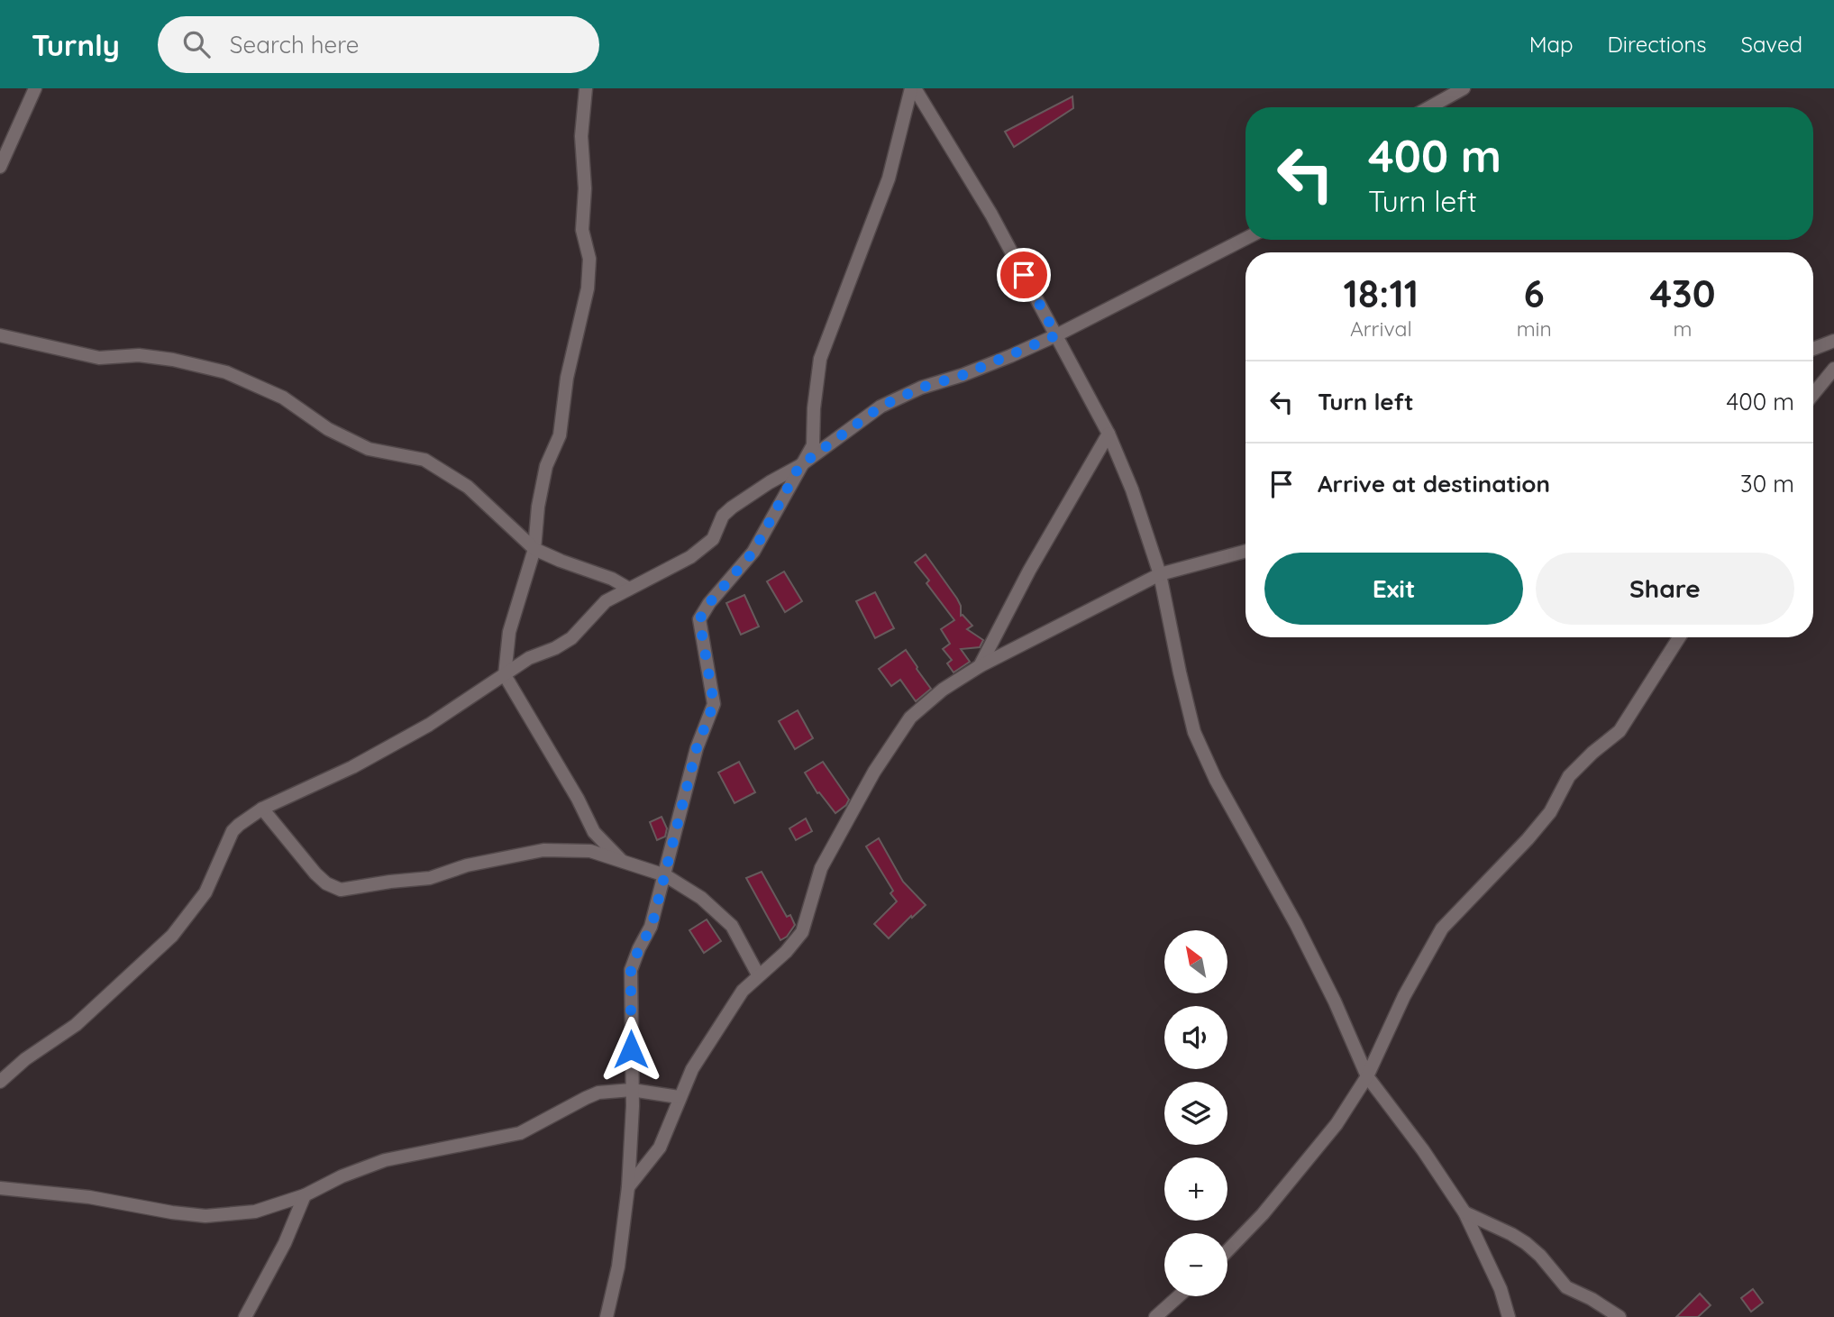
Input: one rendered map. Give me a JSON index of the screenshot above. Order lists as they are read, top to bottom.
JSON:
{
  "north": "top left",
  "page": {
    "header": "Turnly",
    "search": "Search here",
    "nav": ["Map", "Directions", "Saved"],
    "turn": ["400 m", "Turn left"],
    "eta": [
      "18:11",
      "Arrival",
      "6",
      "min",
      "430",
      "m"
    ],
    "list": [
      {
        "name": "Turn left",
        "value": "400 m"
      },
      {
        "name": "Arrive at destination",
        "value": "30 m"
      }
    ],
    "buttons": ["Exit", "Share"],
    "map_buttons": ["+", "−"]
  }
}
